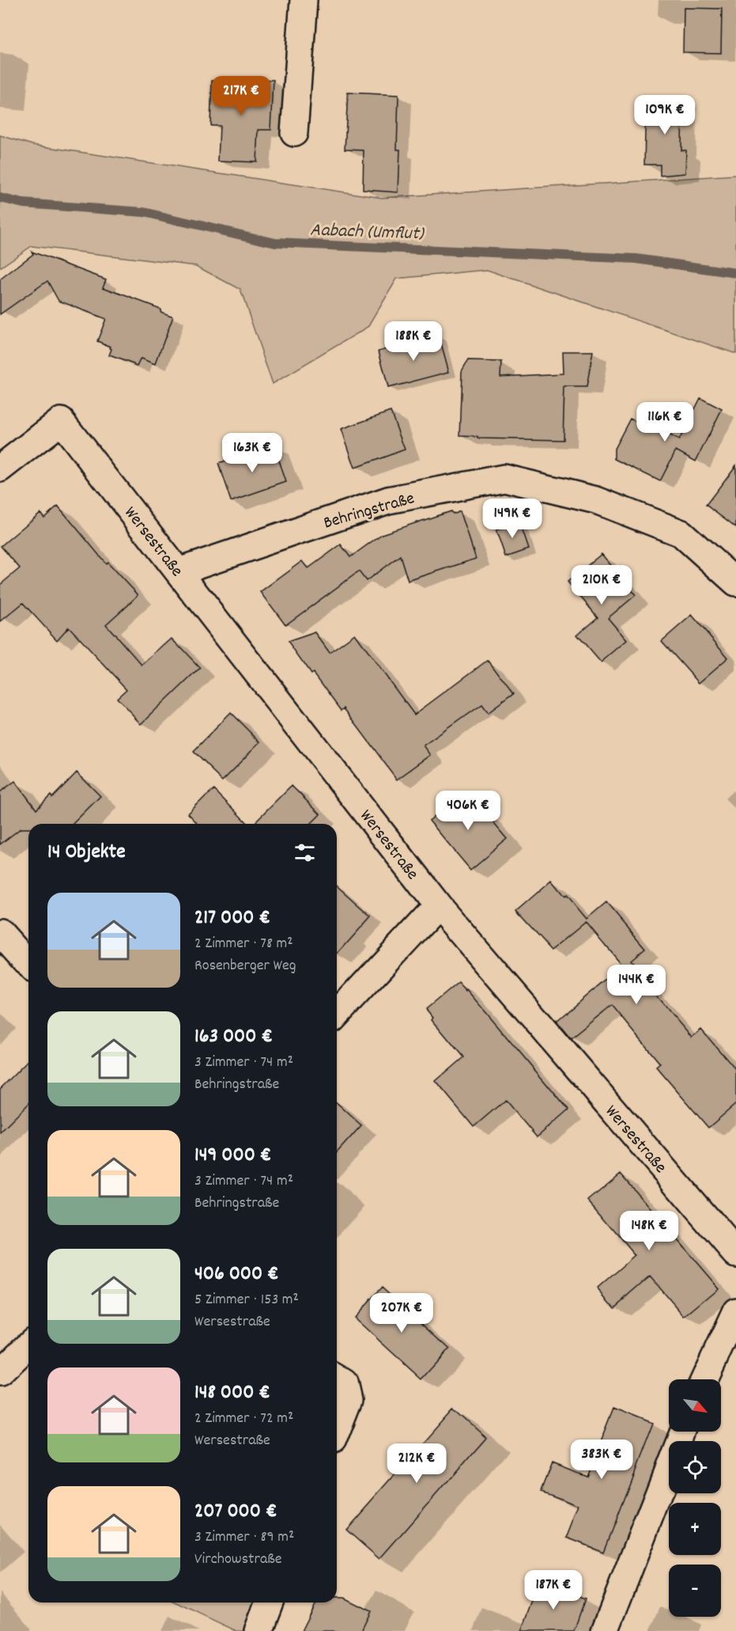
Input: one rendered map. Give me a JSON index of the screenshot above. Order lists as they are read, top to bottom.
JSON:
{
  "streets": {
    "street": ["Behringstraße", "Wersestraße"]
  },
  "crossings": [
    ["Behringstraße", "Wersestraße"]
  ],
  "water": ["Aabach (Umflut)"],
  "north": "bottom right",
  "page": {
    "price": [
      "217K €",
      "109K €",
      "188K €",
      "116K €",
      "163K €",
      "149K €",
      "210K €",
      "406K €",
      "144K €",
      "148K €",
      "207K €",
      "383K €",
      "212K €",
      "187K €"
    ],
    "heading": "14 Objekte",
    "list": [
      {
        "name": "217 000 €",
        "note": "2 Zimmer · 78 m² · Rosenberger Weg"
      },
      {
        "name": "163 000 €",
        "note": "3 Zimmer · 74 m² · Behringstraße"
      },
      {
        "name": "149 000 €",
        "note": "3 Zimmer · 74 m² · Behringstraße"
      },
      {
        "name": "406 000 €",
        "note": "5 Zimmer · 153 m² · Wersestraße"
      },
      {
        "name": "148 000 €",
        "note": "2 Zimmer · 72 m² · Wersestraße"
      },
      {
        "name": "207 000 €",
        "note": "3 Zimmer · 89 m² · Virchowstraße"
      }
    ],
    "map_buttons": ["+", "−"]
  }
}
